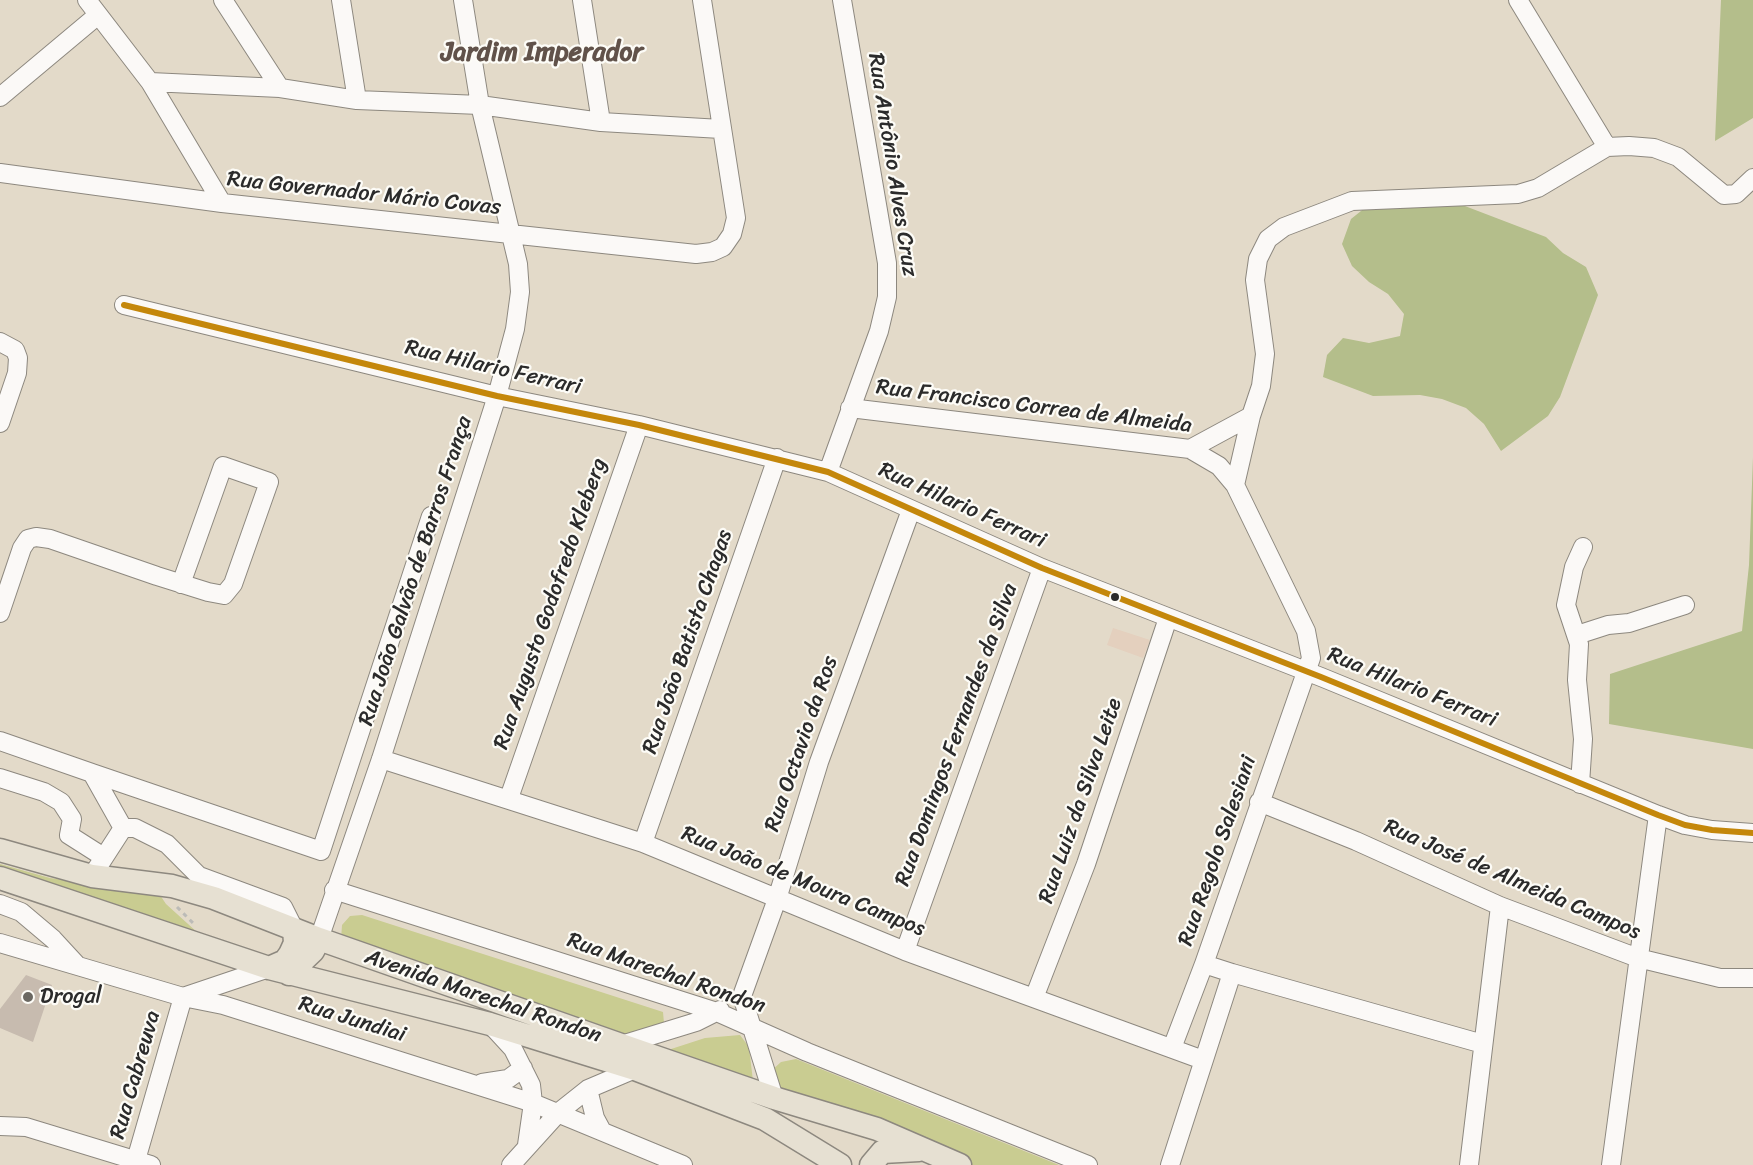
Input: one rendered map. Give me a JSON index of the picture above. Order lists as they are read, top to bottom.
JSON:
{
  "streets": {
    "main road": ["Avenida Marechal Rondon"],
    "street": [
      "Rua Antônio Alves Cruz",
      "Rua Governador Mário Covas",
      "Rua Hilario Ferrari",
      "Rua Francisco Correa de Almeida",
      "Rua João Galvão de Barros França",
      "Rua Augusto Godofredo Kleberg",
      "Rua João Batista Chagas",
      "Rua Domingos Fernandes da Silva",
      "Rua Octavio da Ros",
      "Rua Luiz da Silva Leite",
      "Rua Regolo Salesiani",
      "Rua José de Almeida Campos",
      "Rua João de Moura Campos",
      "Rua Marechal Rondon",
      "Rua Jundiai",
      "Rua Cabreuva"
    ]
  },
  "crossings": [
    ["Rua Antônio Alves Cruz", "Rua Hilario Ferrari"],
    ["Rua Antônio Alves Cruz", "Rua Francisco Correa de Almeida"],
    ["Rua Governador Mário Covas", "Rua João Galvão de Barros França"],
    ["Rua Hilario Ferrari", "Rua Francisco Correa de Almeida"],
    ["Rua Hilario Ferrari", "Rua João Galvão de Barros França"],
    ["Rua Hilario Ferrari", "Rua Augusto Godofredo Kleberg"],
    ["Rua Hilario Ferrari", "Rua João Batista Chagas"],
    ["Rua Hilario Ferrari", "Rua Domingos Fernandes da Silva"],
    ["Rua Hilario Ferrari", "Rua Octavio da Ros"],
    ["Rua Hilario Ferrari", "Rua Luiz da Silva Leite"],
    ["Rua Hilario Ferrari", "Rua Regolo Salesiani"],
    ["Rua Francisco Correa de Almeida", "Rua Regolo Salesiani"],
    ["Rua João Galvão de Barros França", "Rua João de Moura Campos"],
    ["Rua João Galvão de Barros França", "Rua Marechal Rondon"],
    ["Rua João Galvão de Barros França", "Avenida Marechal Rondon"],
    ["Rua Augusto Godofredo Kleberg", "Rua João de Moura Campos"],
    ["Rua João Batista Chagas", "Rua João de Moura Campos"],
    ["Rua Domingos Fernandes da Silva", "Rua João de Moura Campos"],
    ["Rua Octavio da Ros", "Rua João de Moura Campos"],
    ["Rua Luiz da Silva Leite", "Rua João de Moura Campos"],
    ["Rua Regolo Salesiani", "Rua José de Almeida Campos"],
    ["Rua Jundiai", "Rua Cabreuva"]
  ],
  "districts": ["Jardim Imperador"],
  "places": ["Drogal"]
}
